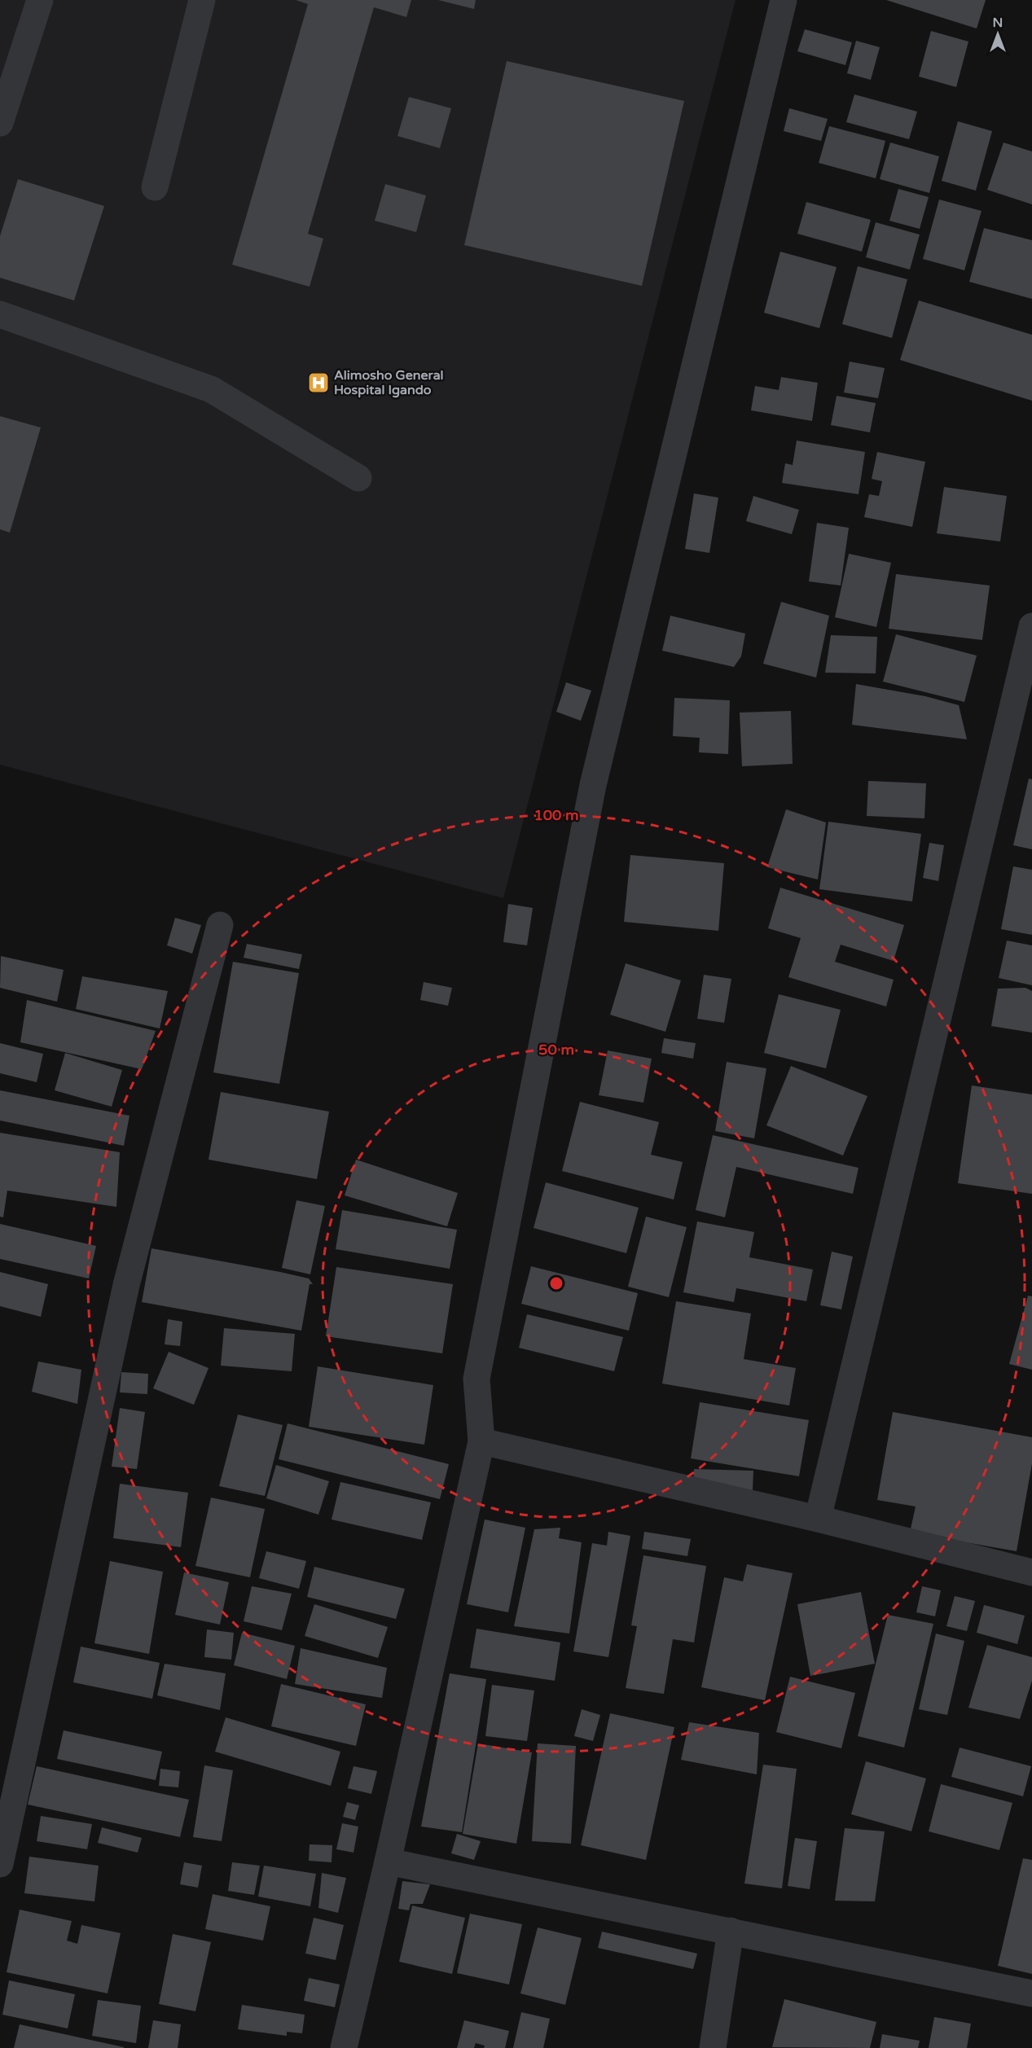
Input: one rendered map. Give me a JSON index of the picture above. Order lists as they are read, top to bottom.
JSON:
{
  "places": {
    "hospital": ["Alimosho General Hospital Igando"]
  },
  "north": "top",
  "rings": ["100 m", "50 m"]
}
